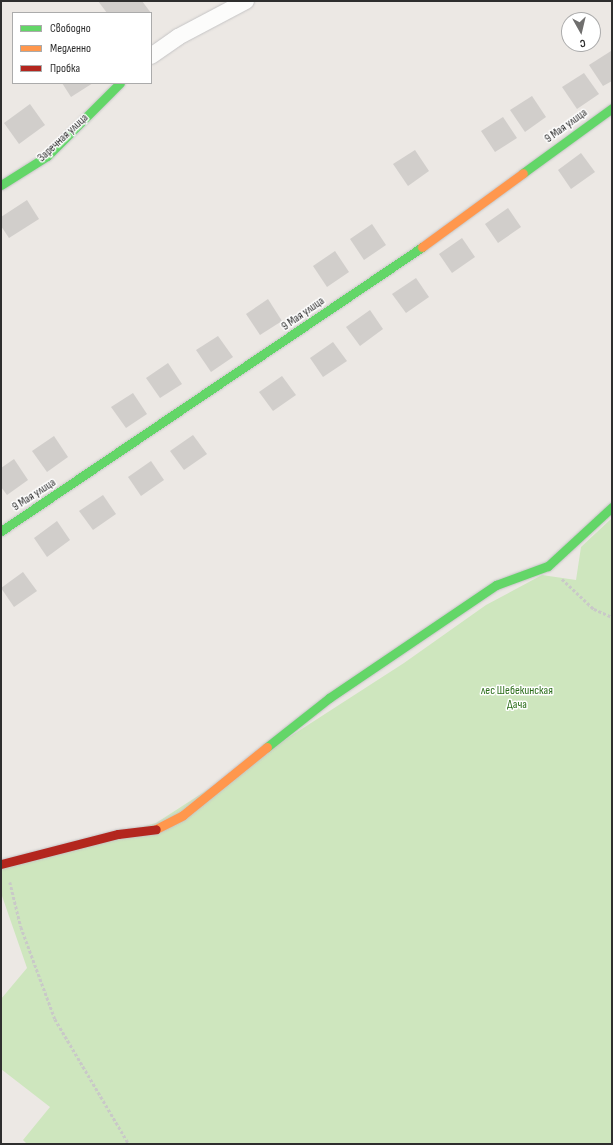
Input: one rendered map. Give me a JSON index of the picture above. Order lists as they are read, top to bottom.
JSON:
{
  "streets": {
    "street": ["9 Мая улица", "Заречная улица"]
  },
  "parks": ["лес Шебекинская Дача"],
  "legend": ["Свободно", "Медленно", "Пробка"],
  "north": "bottom"
}
